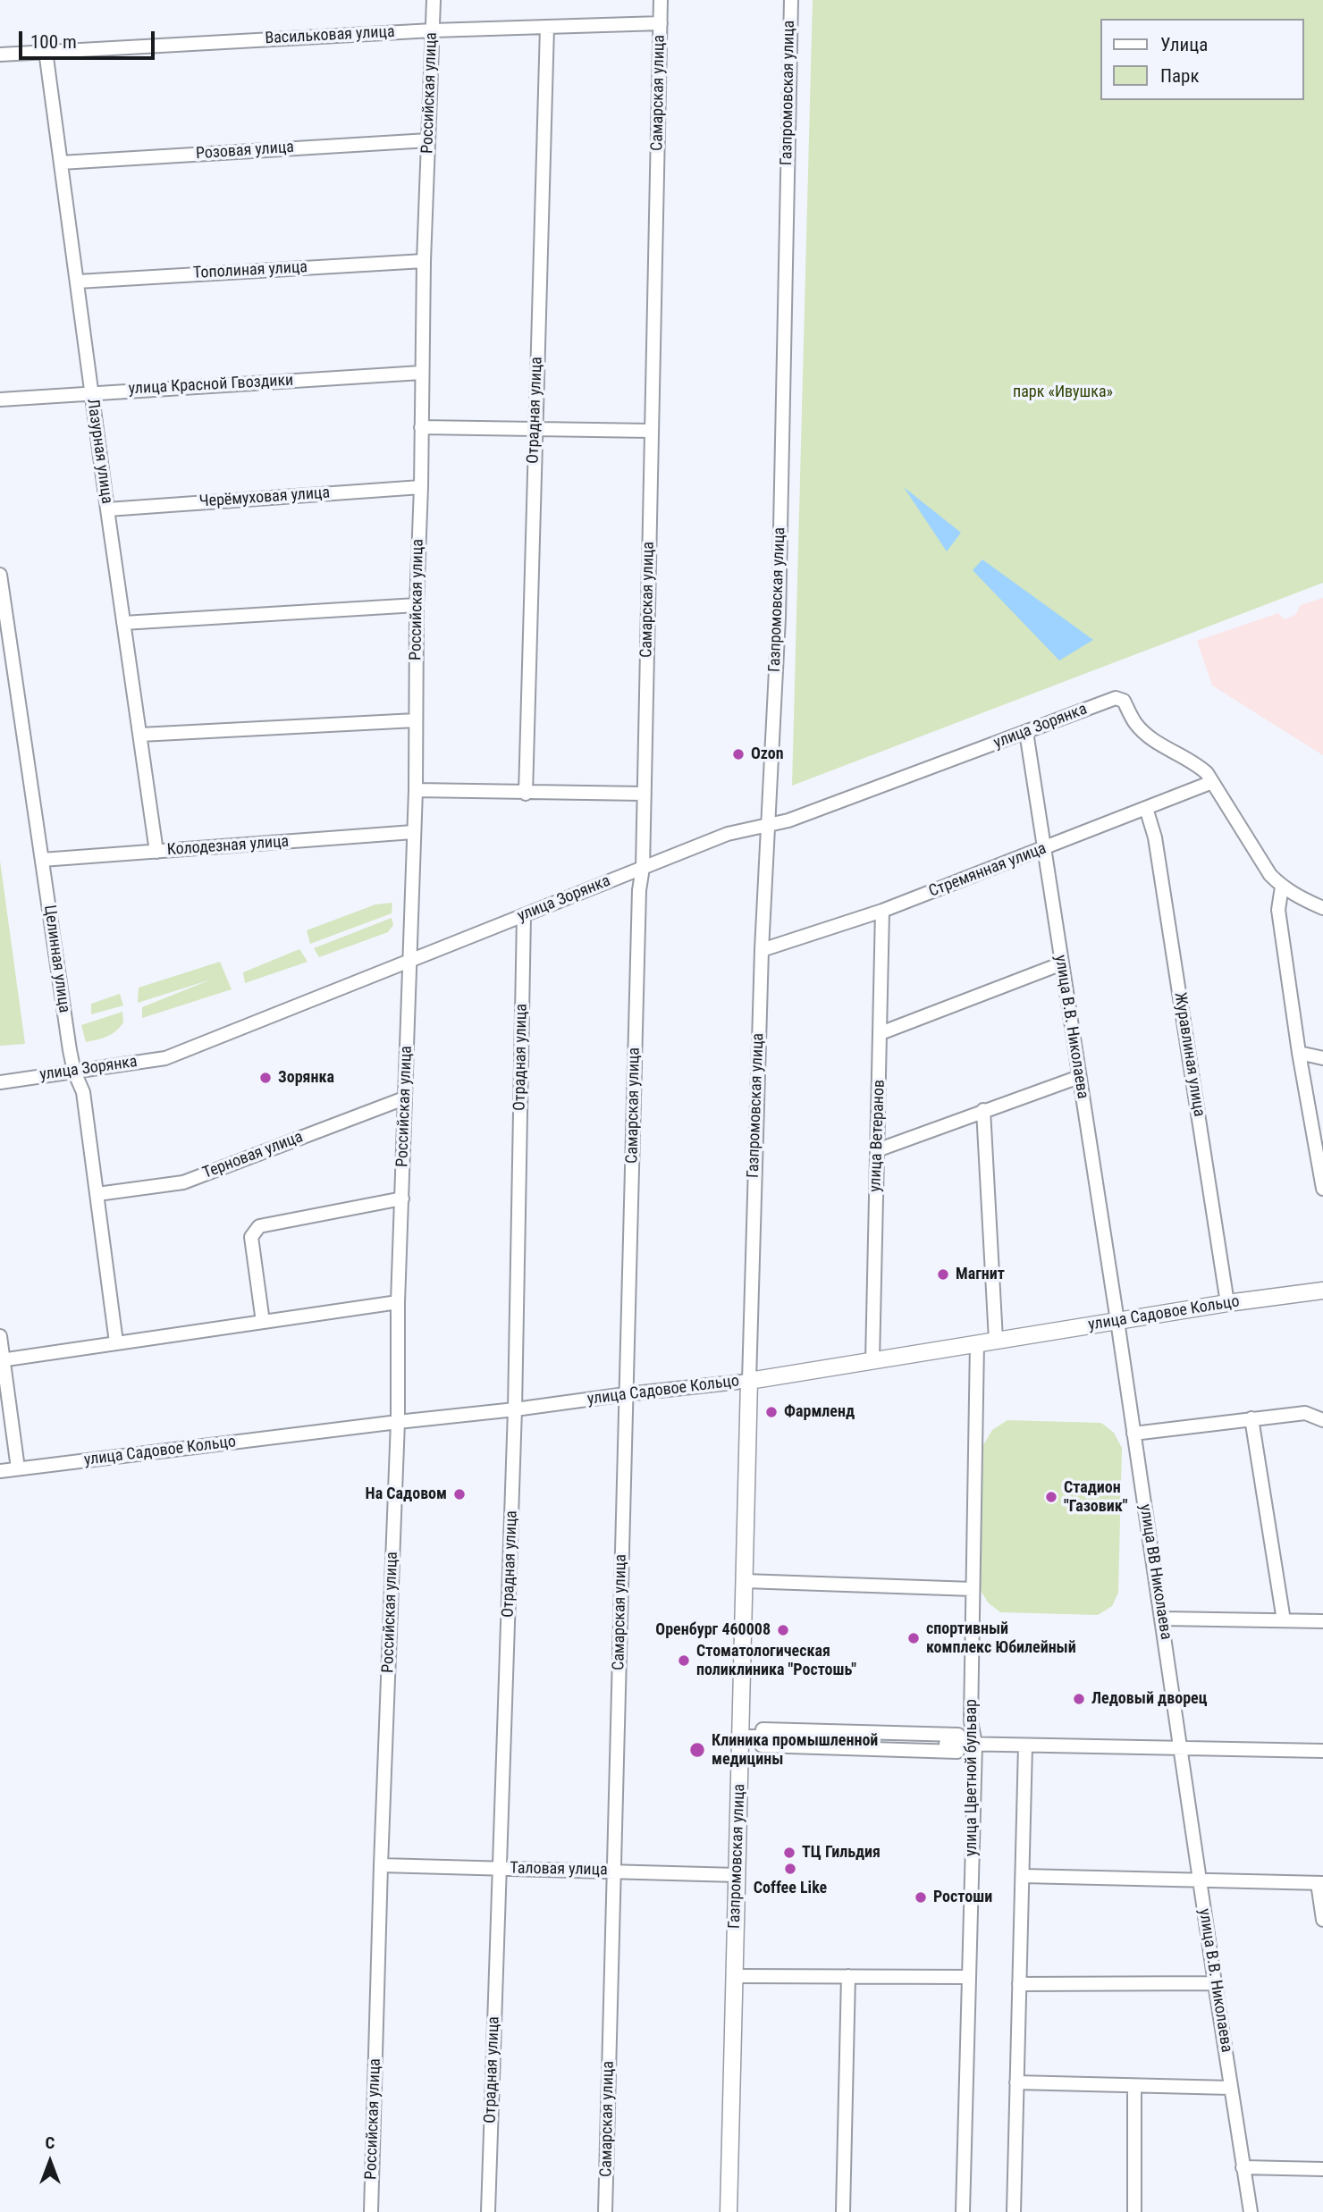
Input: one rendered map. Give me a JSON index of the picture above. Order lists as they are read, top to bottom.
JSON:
{
  "streets": {
    "main road": ["Газпромовская улица", "улица Садовое Кольцо"],
    "street": [
      "Васильковая улица",
      "Российская улица",
      "Самарская улица",
      "Розовая улица",
      "Тополиная улица",
      "улица Красной Гвоздики",
      "Отрадная улица",
      "Лазурная улица",
      "Черёмуховая улица",
      "улица Зорянка",
      "Колодезная улица",
      "Стремянная улица",
      "Целинная улица",
      "улица В.В. Николаева",
      "Журавлиная улица",
      "улица Ветеранов",
      "Терновая улица",
      "улица ВВ Николаева",
      "улица Цветной бульвар",
      "Таловая улица"
    ]
  },
  "crossings": [
    ["Васильковая улица", "Российская улица"],
    ["Васильковая улица", "Самарская улица"],
    ["Васильковая улица", "Отрадная улица"],
    ["Васильковая улица", "Лазурная улица"],
    ["Российская улица", "Розовая улица"],
    ["Российская улица", "Тополиная улица"],
    ["Российская улица", "улица Красной Гвоздики"],
    ["Российская улица", "Черёмуховая улица"],
    ["Российская улица", "улица Зорянка"],
    ["Российская улица", "Колодезная улица"],
    ["Российская улица", "Терновая улица"],
    ["Российская улица", "улица Садовое Кольцо"],
    ["Российская улица", "Таловая улица"],
    ["Самарская улица", "улица Зорянка"],
    ["Самарская улица", "улица Садовое Кольцо"],
    ["Самарская улица", "Таловая улица"],
    ["Газпромовская улица", "улица Зорянка"],
    ["Газпромовская улица", "Стремянная улица"],
    ["Газпромовская улица", "улица Садовое Кольцо"],
    ["Газпромовская улица", "Таловая улица"],
    ["Розовая улица", "Лазурная улица"],
    ["Тополиная улица", "Лазурная улица"],
    ["улица Красной Гвоздики", "Лазурная улица"],
    ["Отрадная улица", "улица Зорянка"],
    ["Отрадная улица", "улица Садовое Кольцо"],
    ["Отрадная улица", "Таловая улица"],
    ["Лазурная улица", "Черёмуховая улица"],
    ["Лазурная улица", "Колодезная улица"],
    ["улица Зорянка", "Стремянная улица"],
    ["улица Зорянка", "Целинная улица"],
    ["улица Зорянка", "улица В.В. Николаева"],
    ["Колодезная улица", "Целинная улица"],
    ["Стремянная улица", "улица В.В. Николаева"],
    ["Стремянная улица", "Журавлиная улица"],
    ["Стремянная улица", "улица Ветеранов"],
    ["Целинная улица", "Терновая улица"],
    ["улица В.В. Николаева", "улица Садовое Кольцо"],
    ["улица В.В. Николаева", "улица ВВ Николаева"],
    ["Журавлиная улица", "улица Садовое Кольцо"],
    ["улица Ветеранов", "улица Садовое Кольцо"],
    ["улица Садовое Кольцо", "улица ВВ Николаева"],
    ["улица Садовое Кольцо", "улица Цветной бульвар"]
  ],
  "parks": ["парк «Ивушка»"],
  "places": [
    "Ozon",
    "Зорянка",
    "Магнит",
    "Фармленд",
    "На Садовом",
    "Стадион \"Газовик\"",
    "Оренбург 460008",
    "спортивный комплекс Юбилейный",
    "Стоматологическая поликлиника \"Ростошь\"",
    "Ледовый дворец",
    "Клиника промышленной медицины",
    "ТЦ Гильдия",
    "Coffee Like",
    "Ростоши"
  ],
  "legend": ["Улица", "Парк"],
  "scale_bar": "100 m",
  "north": "top"
}
